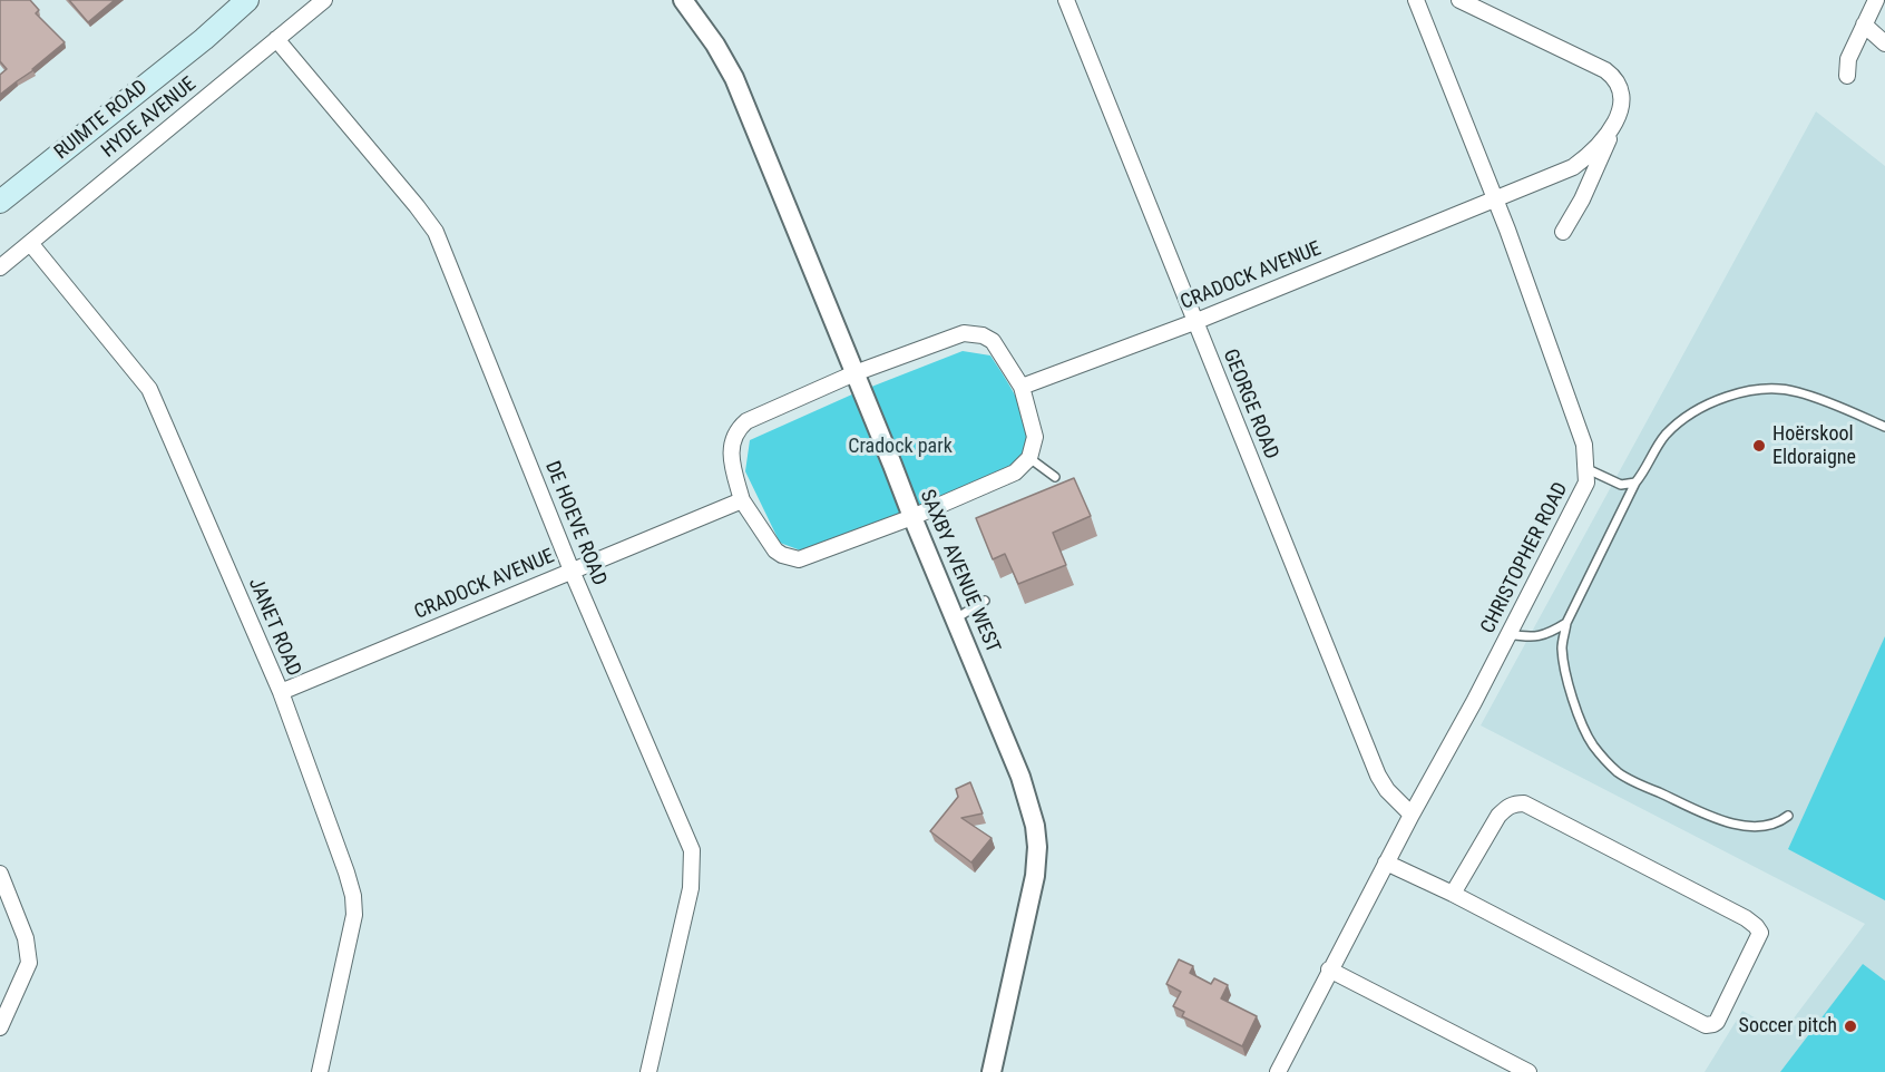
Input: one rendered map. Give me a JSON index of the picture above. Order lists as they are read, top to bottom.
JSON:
{
  "streets": {
    "main road": ["RUIMTE ROAD"],
    "street": [
      "HYDE AVENUE",
      "CRADOCK AVENUE",
      "GEORGE ROAD",
      "DE HOEVE ROAD",
      "CHRISTOPHER ROAD",
      "SAXBY AVENUE WEST",
      "JANET ROAD"
    ]
  },
  "crossings": [
    ["HYDE AVENUE", "DE HOEVE ROAD"],
    ["HYDE AVENUE", "JANET ROAD"],
    ["CRADOCK AVENUE", "GEORGE ROAD"],
    ["CRADOCK AVENUE", "DE HOEVE ROAD"],
    ["CRADOCK AVENUE", "CHRISTOPHER ROAD"],
    ["CRADOCK AVENUE", "JANET ROAD"],
    ["GEORGE ROAD", "CHRISTOPHER ROAD"]
  ],
  "parks": ["Cradock park"],
  "places": ["Hoërskool Eldoraigne", "Soccer pitch"]
}
